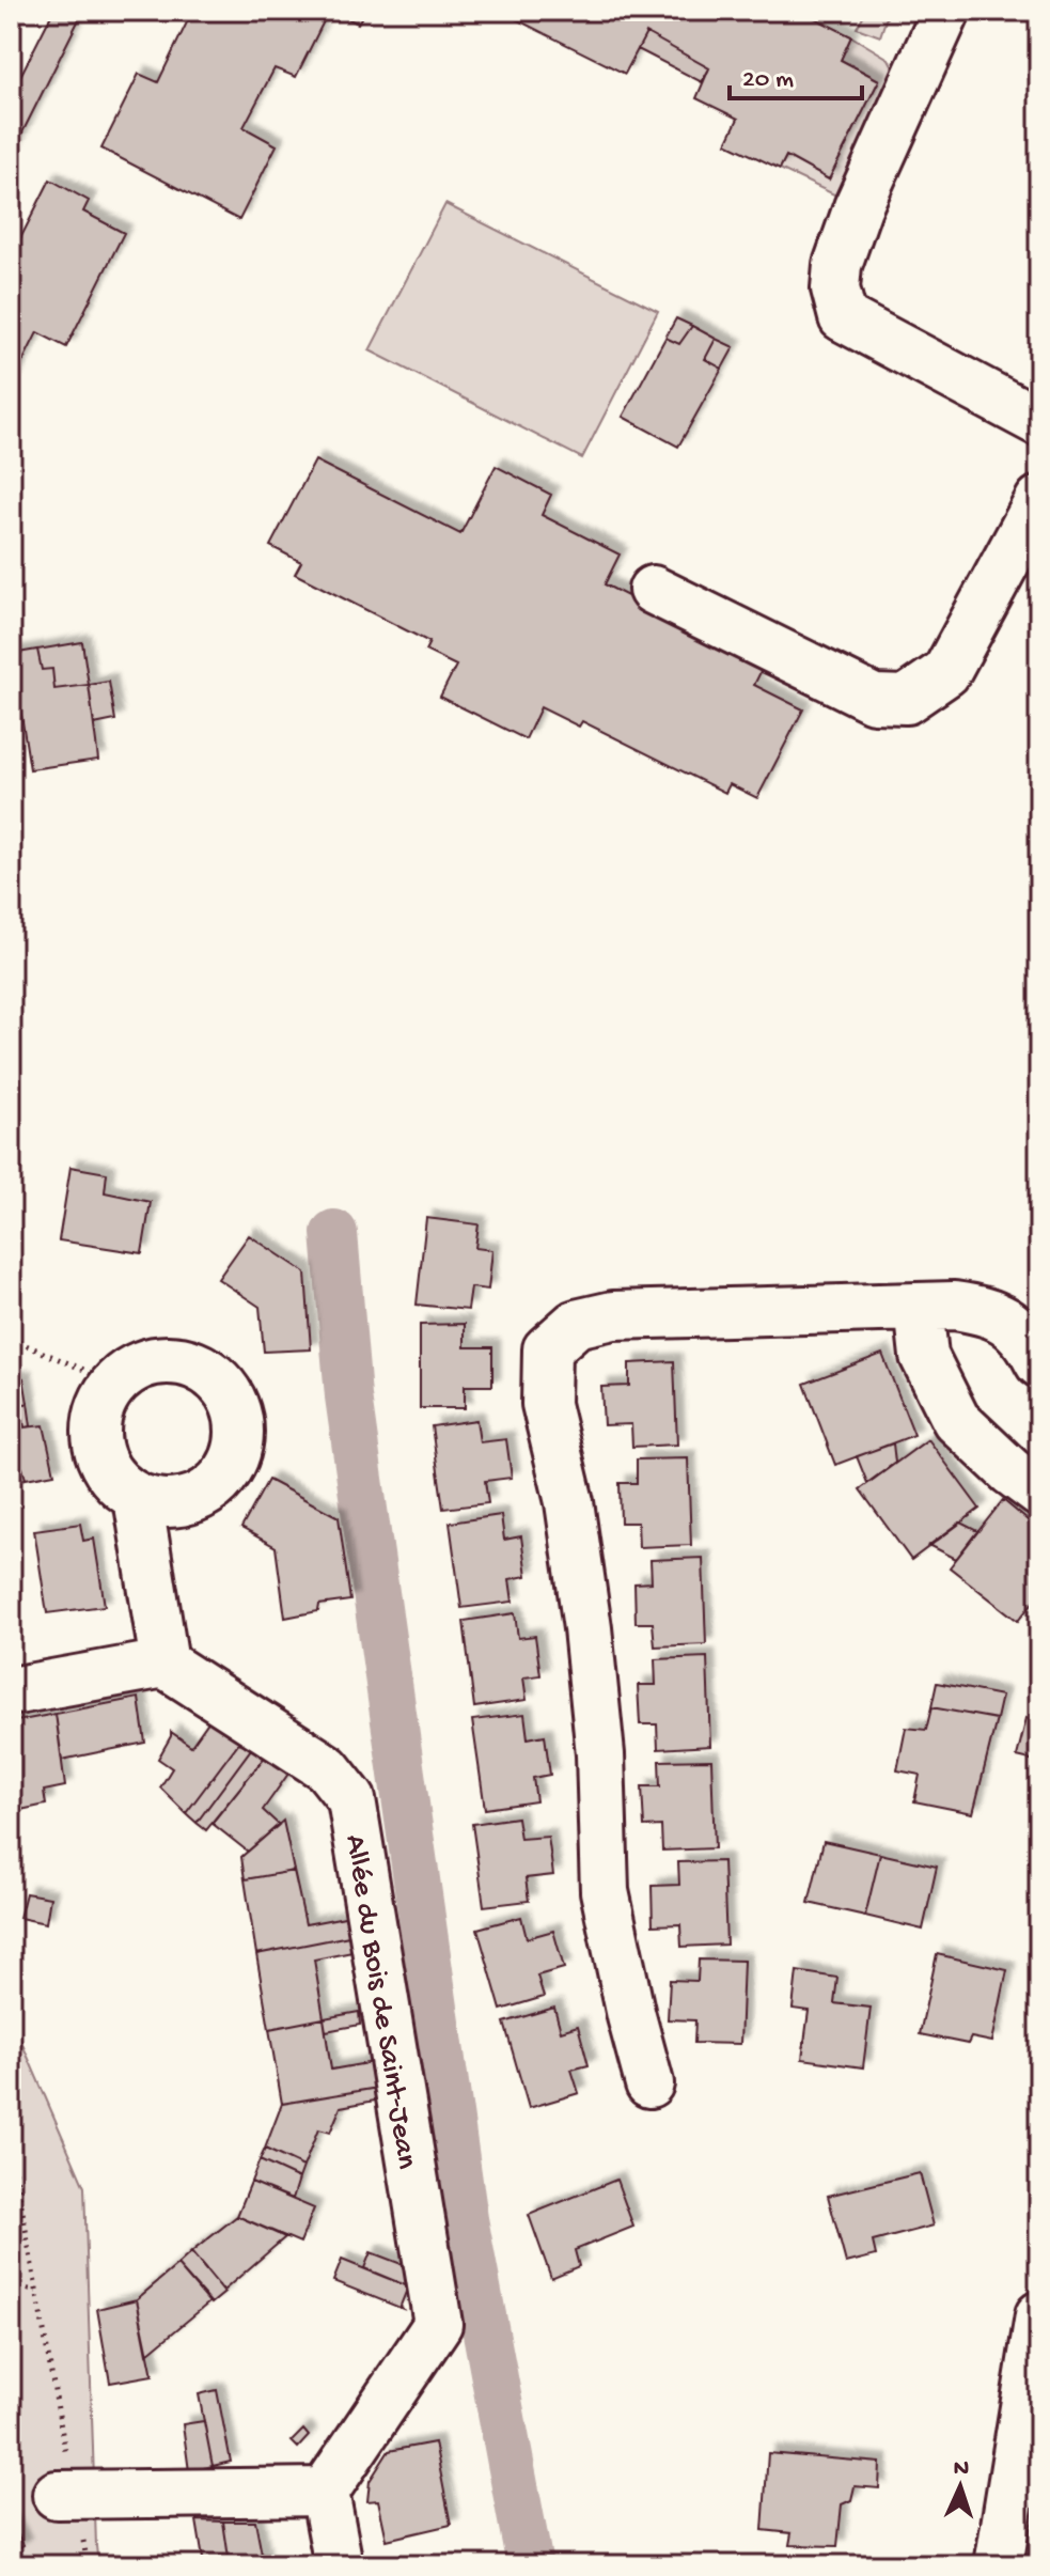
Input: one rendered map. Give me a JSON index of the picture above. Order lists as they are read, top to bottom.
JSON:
{
  "streets": {
    "street": ["Allée du Bois de Saint-Jean"]
  },
  "scale_bar": "20 m",
  "north": "top"
}
